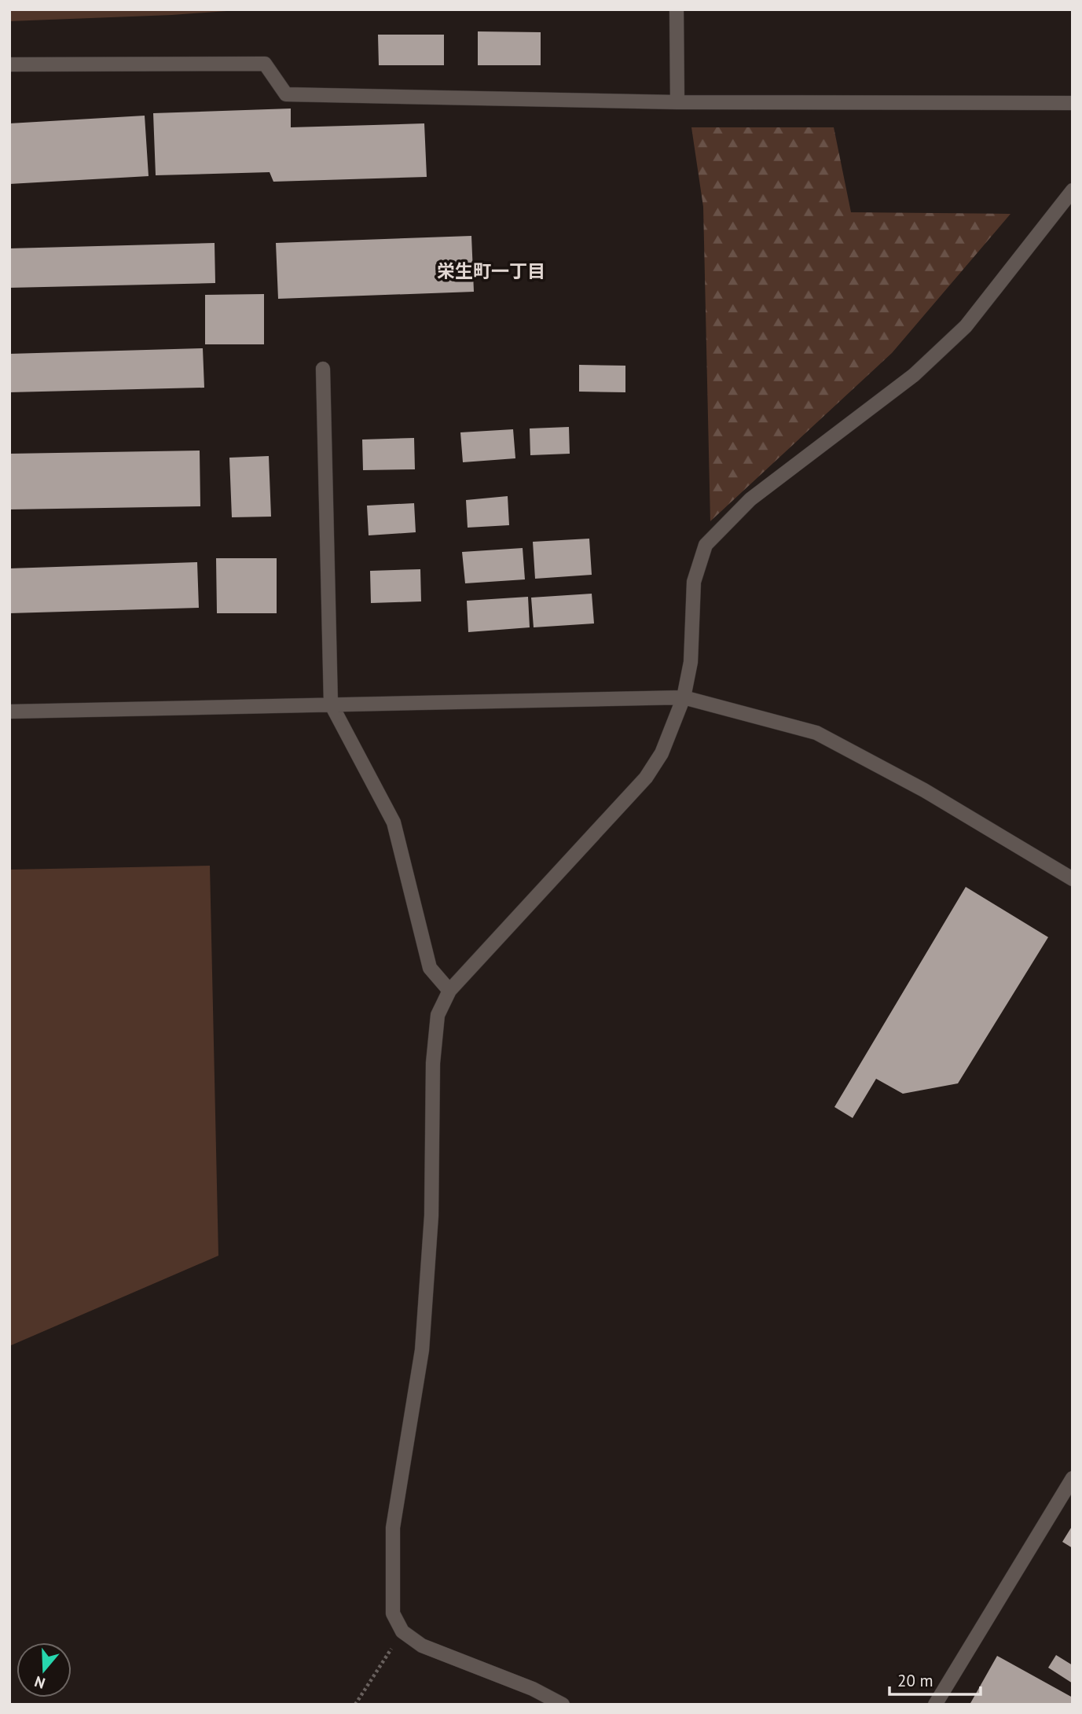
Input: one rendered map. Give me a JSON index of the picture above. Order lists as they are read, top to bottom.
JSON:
{
  "districts": ["栄生町一丁目"],
  "scale_bar": "20 m",
  "north": "bottom"
}
